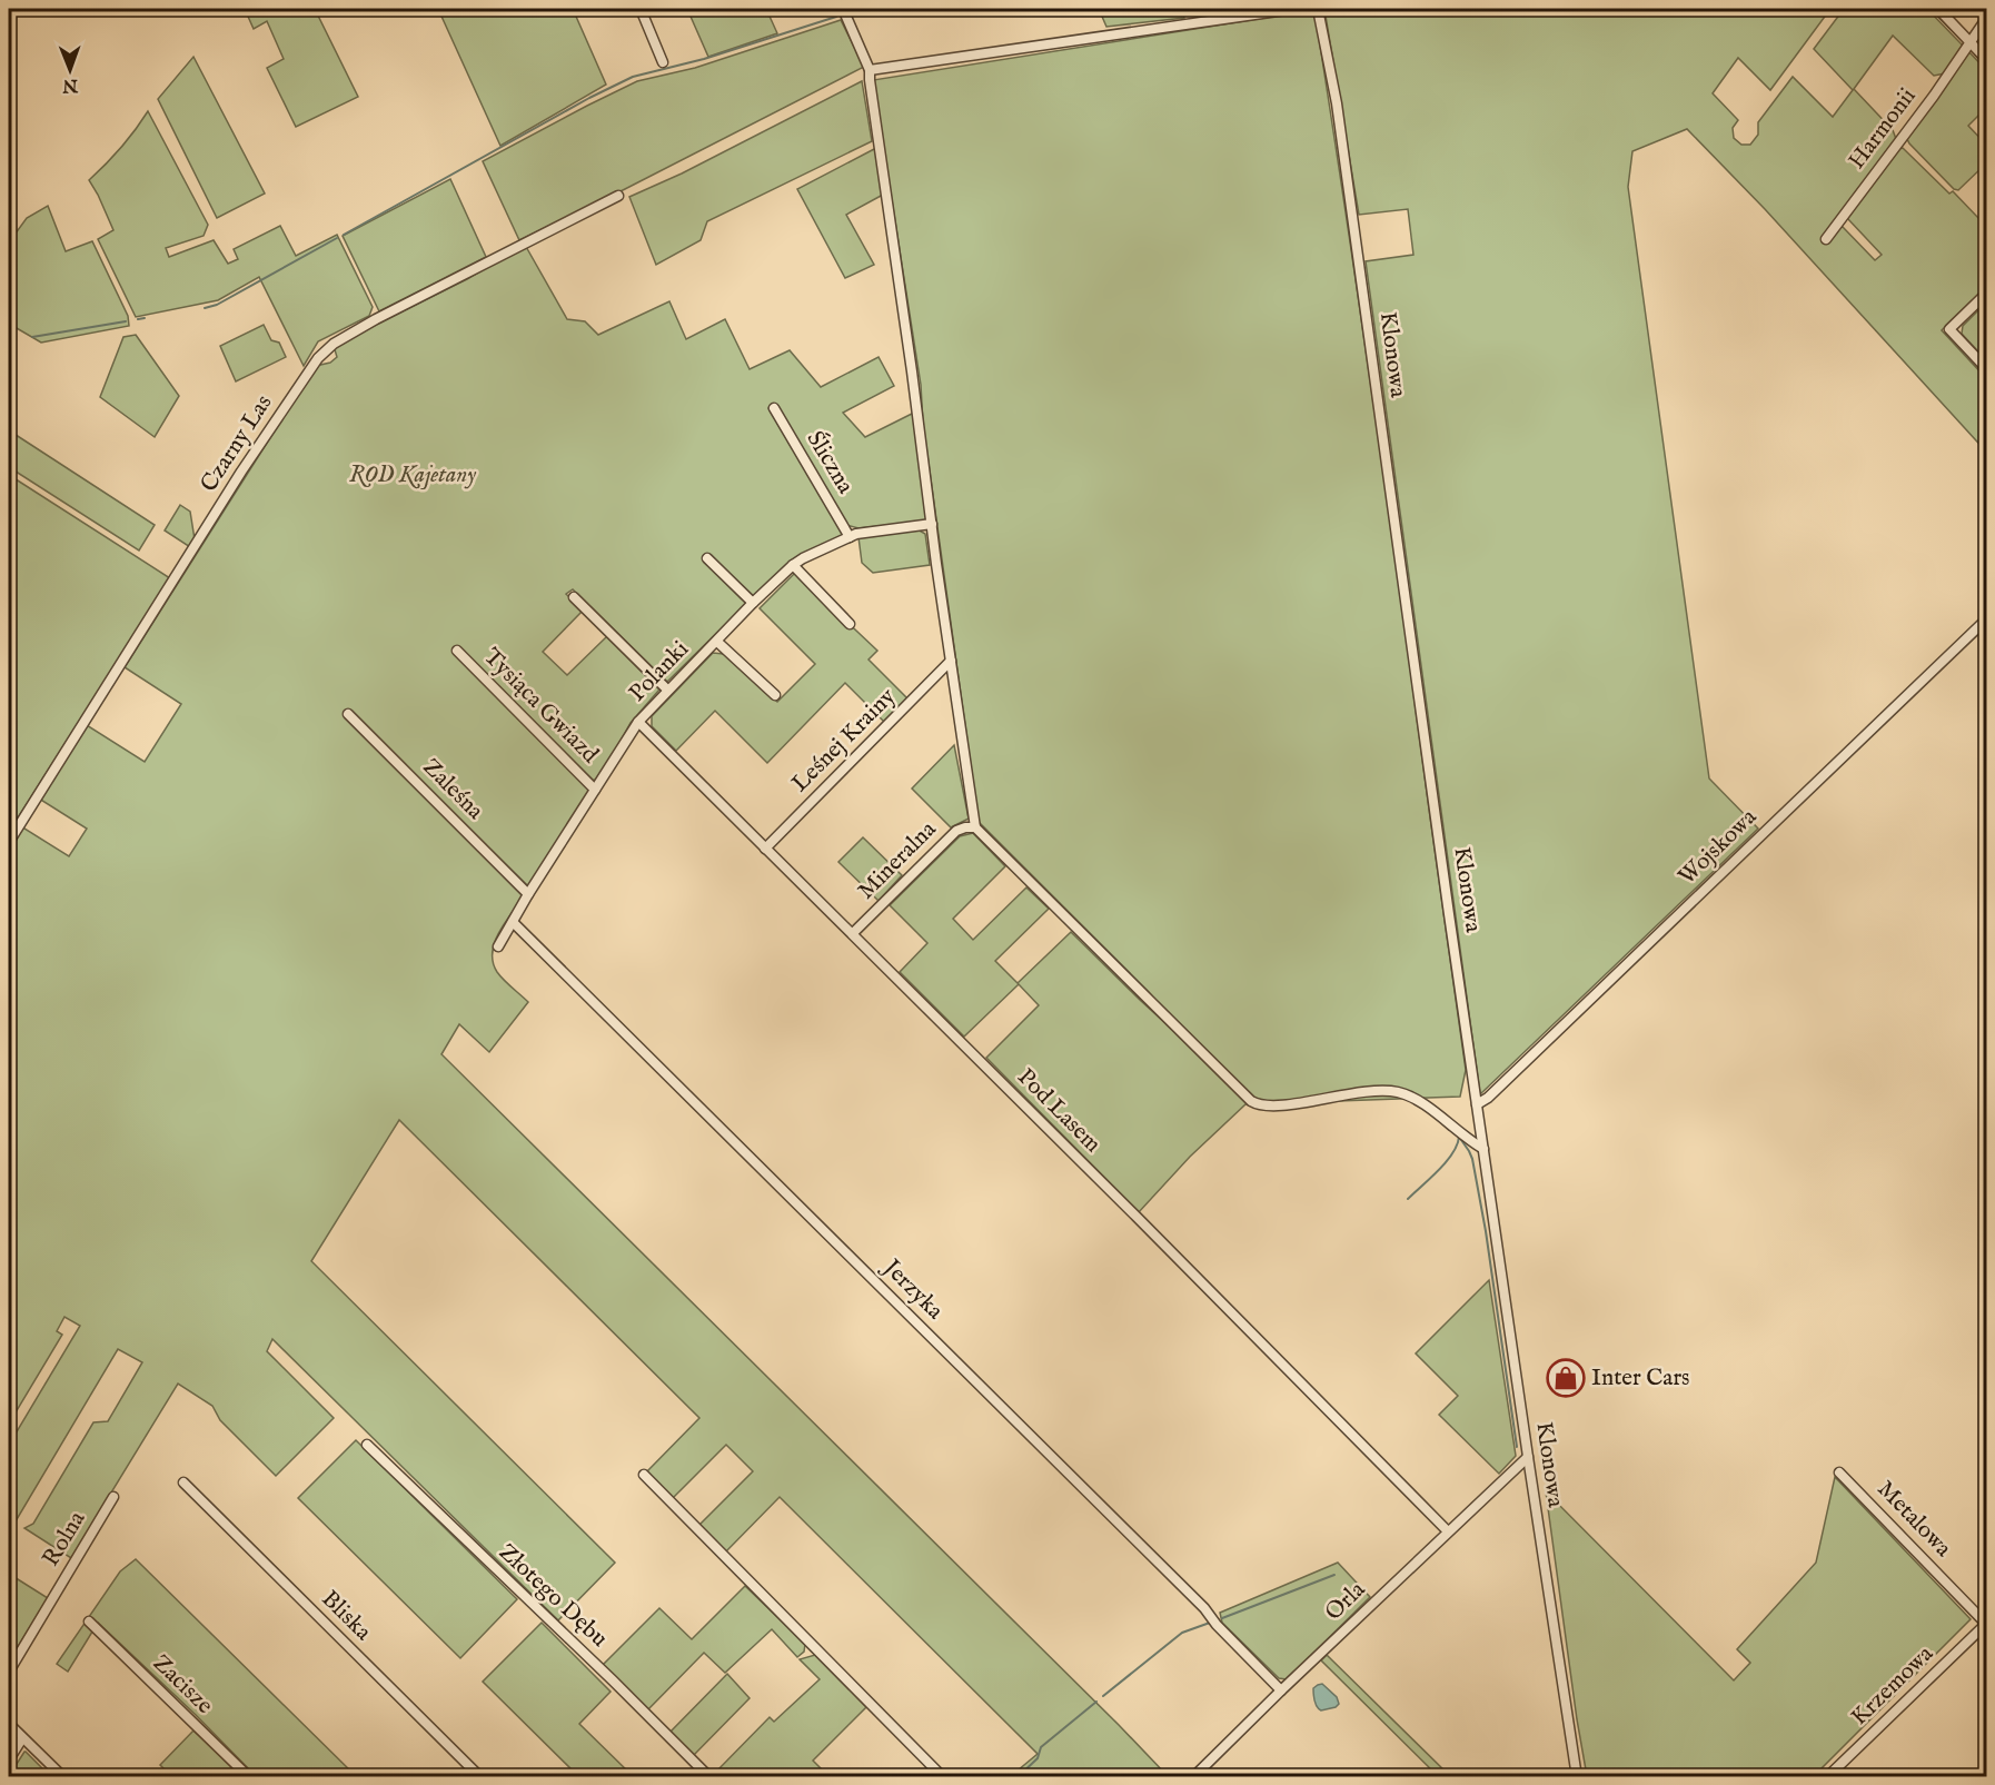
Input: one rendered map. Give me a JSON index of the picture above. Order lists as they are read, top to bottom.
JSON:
{
  "streets": {
    "street": [
      "Harmonii",
      "Klonowa",
      "Czarny Las",
      "Śliczna",
      "Polanki",
      "Tysiąca Gwiazd",
      "Leśnej Krainy",
      "Zaleśna",
      "Wojskowa",
      "Mineralna",
      "Pod Lasem",
      "Jerzyka",
      "Metalowa",
      "Rolna",
      "Złotego Dębu",
      "Orla",
      "Bliska",
      "Zacisze",
      "Krzemowa"
    ]
  },
  "crossings": [
    ["Klonowa", "Wojskowa"],
    ["Klonowa", "Orla"],
    ["Śliczna", "Polanki"],
    ["Polanki", "Tysiąca Gwiazd"],
    ["Polanki", "Zaleśna"],
    ["Polanki", "Pod Lasem"],
    ["Polanki", "Jerzyka"],
    ["Leśnej Krainy", "Pod Lasem"],
    ["Mineralna", "Pod Lasem"],
    ["Pod Lasem", "Orla"],
    ["Jerzyka", "Orla"],
    ["Metalowa", "Krzemowa"]
  ],
  "parks": ["ROD Kajetany"],
  "places": {
    "shop": ["Inter Cars"]
  },
  "north": "bottom"
}
